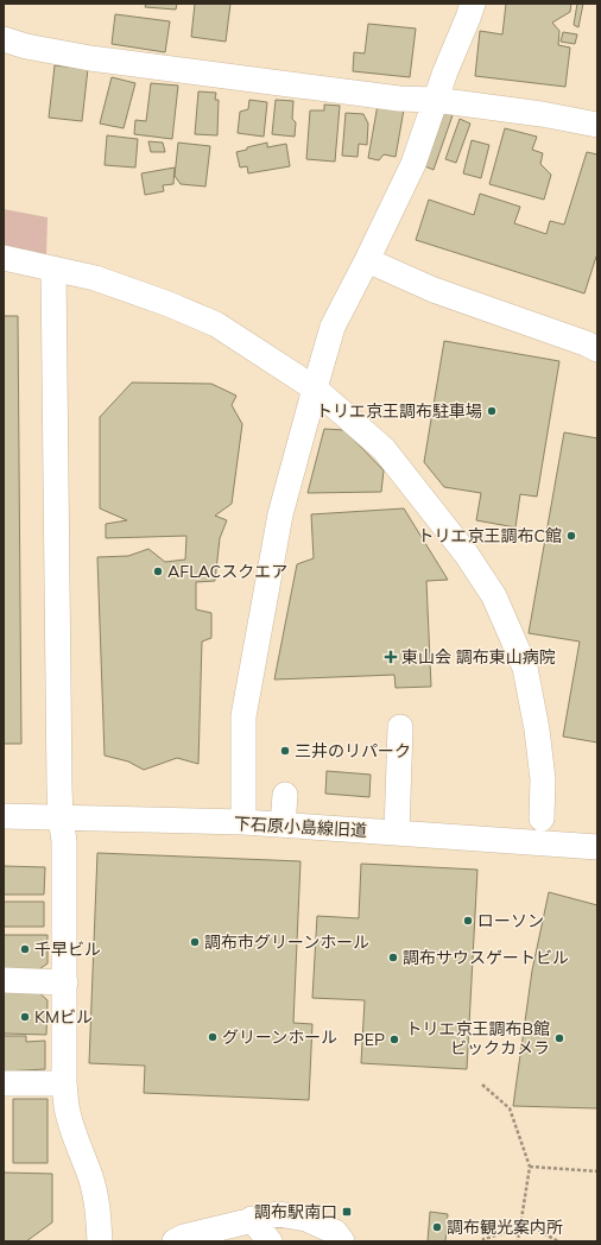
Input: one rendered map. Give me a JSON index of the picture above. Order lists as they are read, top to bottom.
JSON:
{
  "streets": {
    "street": ["下石原小島線旧道"]
  },
  "places": {
    "other": [
      "トリエ京王調布駐車場",
      "トリエ京王調布C館",
      "AFLACスクエア",
      "三井のリパーク",
      "ローソン",
      "調布市グリーンホール",
      "千早ビル",
      "調布サウスゲートビル",
      "KMビル",
      "グリーンホール",
      "トリエ京王調布B館 ビックカメラ",
      "PEP",
      "調布観光案内所"
    ],
    "health": ["東山会 調布東山病院"],
    "transit": ["調布駅南口"]
  }
}
